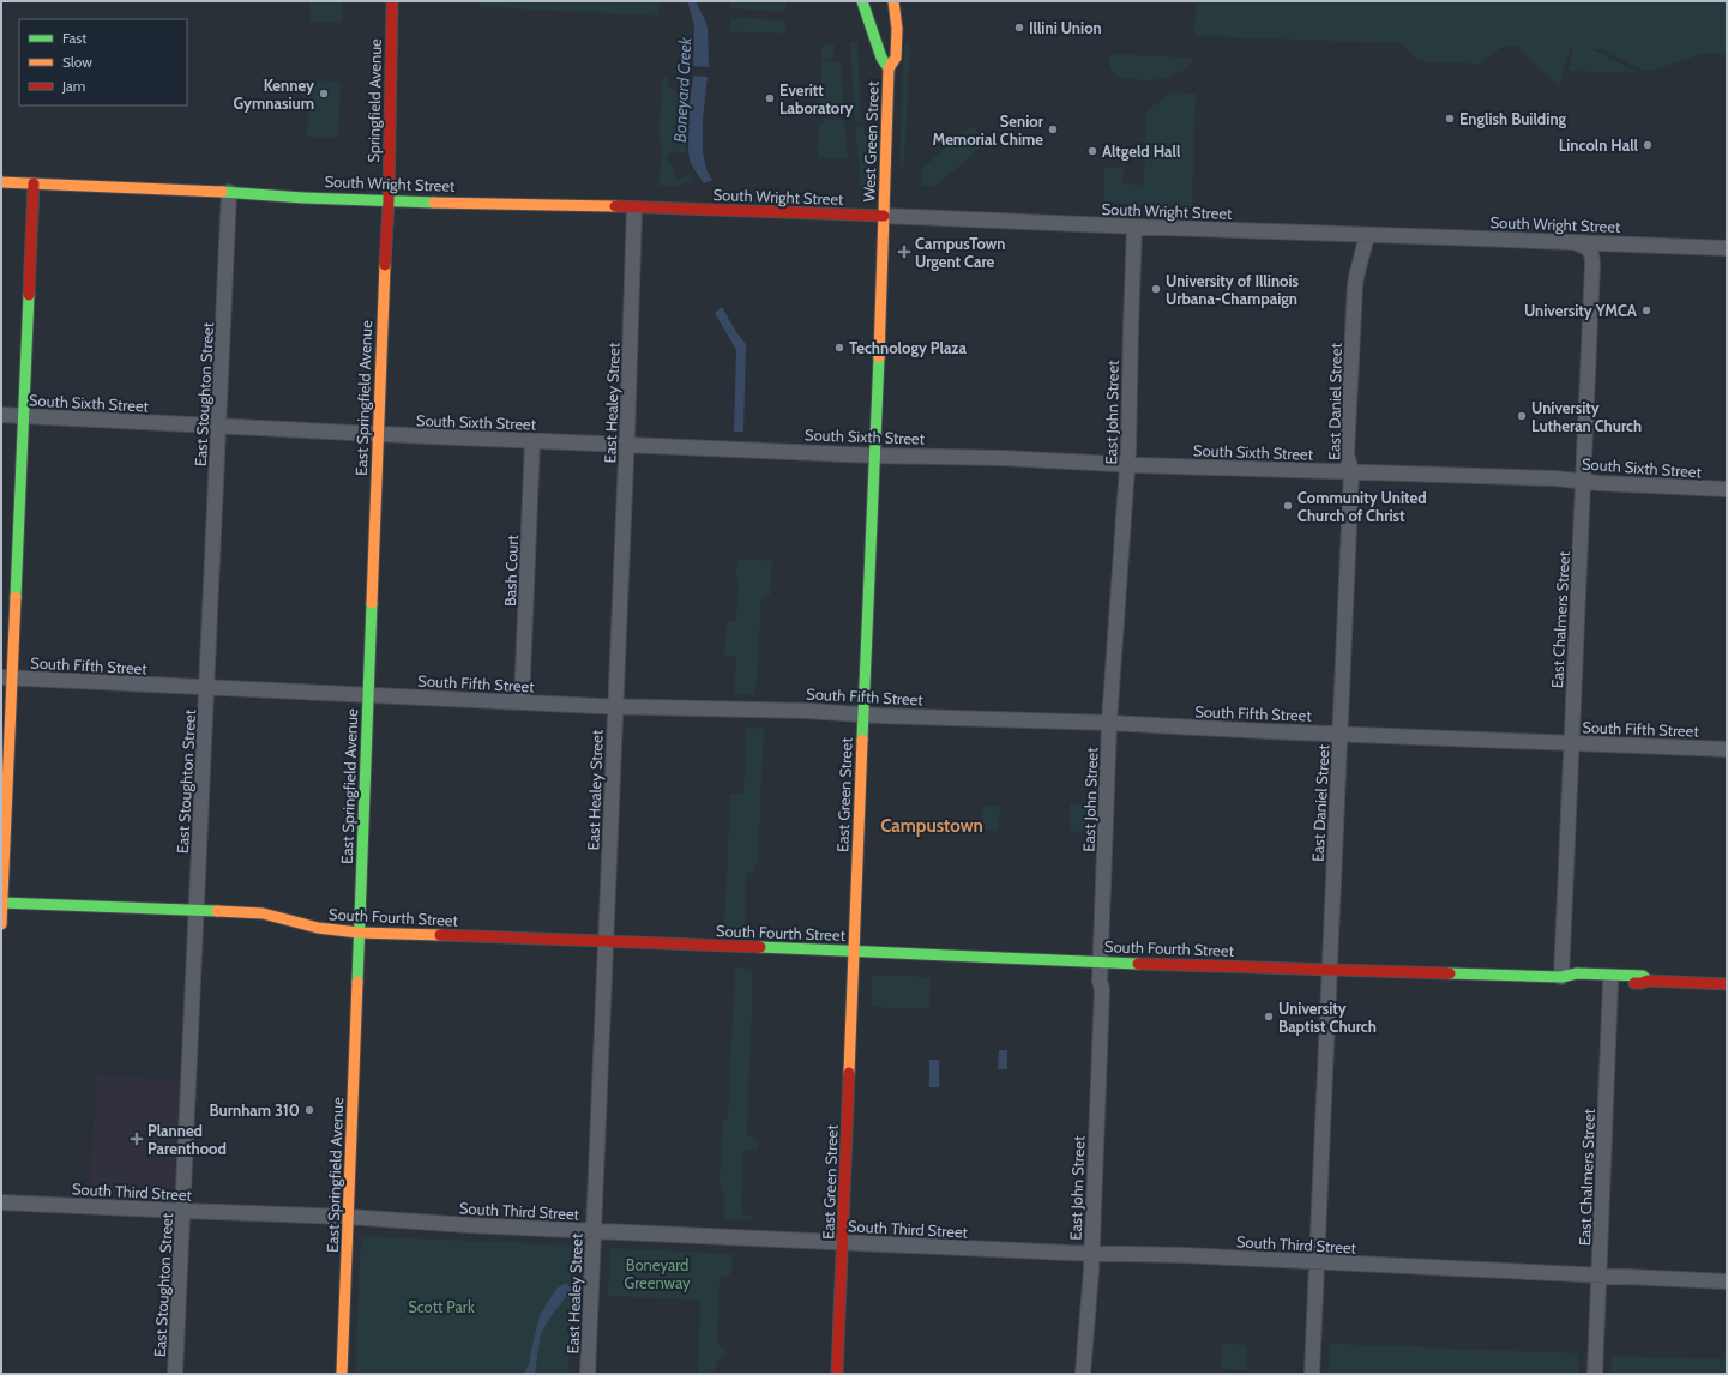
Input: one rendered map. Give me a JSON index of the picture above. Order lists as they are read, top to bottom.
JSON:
{
  "streets": {
    "street": [
      "Springfield Avenue",
      "West Green Street",
      "South Wright Street",
      "East Stoughton Street",
      "East Springfield Avenue",
      "East Daniel Street",
      "South Sixth Street",
      "East Healey Street",
      "East John Street",
      "Bash Court",
      "East Chalmers Street",
      "South Fifth Street",
      "East Green Street",
      "South Fourth Street",
      "South Third Street"
    ]
  },
  "crossings": [
    ["Springfield Avenue", "South Wright Street"],
    ["Springfield Avenue", "East Springfield Avenue"],
    ["West Green Street", "South Wright Street"],
    ["West Green Street", "East Green Street"],
    ["South Wright Street", "East Stoughton Street"],
    ["South Wright Street", "East Springfield Avenue"],
    ["South Wright Street", "East Daniel Street"],
    ["South Wright Street", "East Healey Street"],
    ["South Wright Street", "East John Street"],
    ["South Wright Street", "East Green Street"],
    ["East Stoughton Street", "South Sixth Street"],
    ["East Stoughton Street", "South Fifth Street"],
    ["East Stoughton Street", "South Fourth Street"],
    ["East Stoughton Street", "South Third Street"],
    ["East Springfield Avenue", "South Sixth Street"],
    ["East Springfield Avenue", "South Fifth Street"],
    ["East Springfield Avenue", "South Fourth Street"],
    ["East Springfield Avenue", "South Third Street"],
    ["East Daniel Street", "South Sixth Street"],
    ["East Daniel Street", "South Fifth Street"],
    ["East Daniel Street", "South Fourth Street"],
    ["East Daniel Street", "South Third Street"],
    ["South Sixth Street", "East Healey Street"],
    ["South Sixth Street", "East John Street"],
    ["South Sixth Street", "Bash Court"],
    ["South Sixth Street", "East Chalmers Street"],
    ["South Sixth Street", "East Green Street"],
    ["East Healey Street", "South Fifth Street"],
    ["East Healey Street", "South Fourth Street"],
    ["East Healey Street", "South Third Street"],
    ["East John Street", "South Fifth Street"],
    ["East John Street", "South Fourth Street"],
    ["East John Street", "South Third Street"],
    ["Bash Court", "South Fifth Street"],
    ["East Chalmers Street", "South Fifth Street"],
    ["East Chalmers Street", "South Fourth Street"],
    ["East Chalmers Street", "South Third Street"],
    ["South Fifth Street", "East Green Street"],
    ["East Green Street", "South Fourth Street"],
    ["East Green Street", "South Third Street"]
  ],
  "districts": ["Campustown"],
  "water": ["Boneyard Creek"],
  "parks": ["Boneyard Greenway", "Scott Park"],
  "places": {
    "other": [
      "Illini Union",
      "Kenney Gymnasium",
      "Everitt Laboratory",
      "English Building",
      "Senior Memorial Chime",
      "Lincoln Hall",
      "Altgeld Hall",
      "University of Illinois Urbana-Champaign",
      "University YMCA",
      "Technology Plaza",
      "University Lutheran Church",
      "Community United Church of Christ",
      "University Baptist Church",
      "Burnham 310"
    ],
    "health": ["CampusTown Urgent Care", "Planned Parenthood"]
  },
  "legend": ["Fast", "Slow", "Jam"]
}
